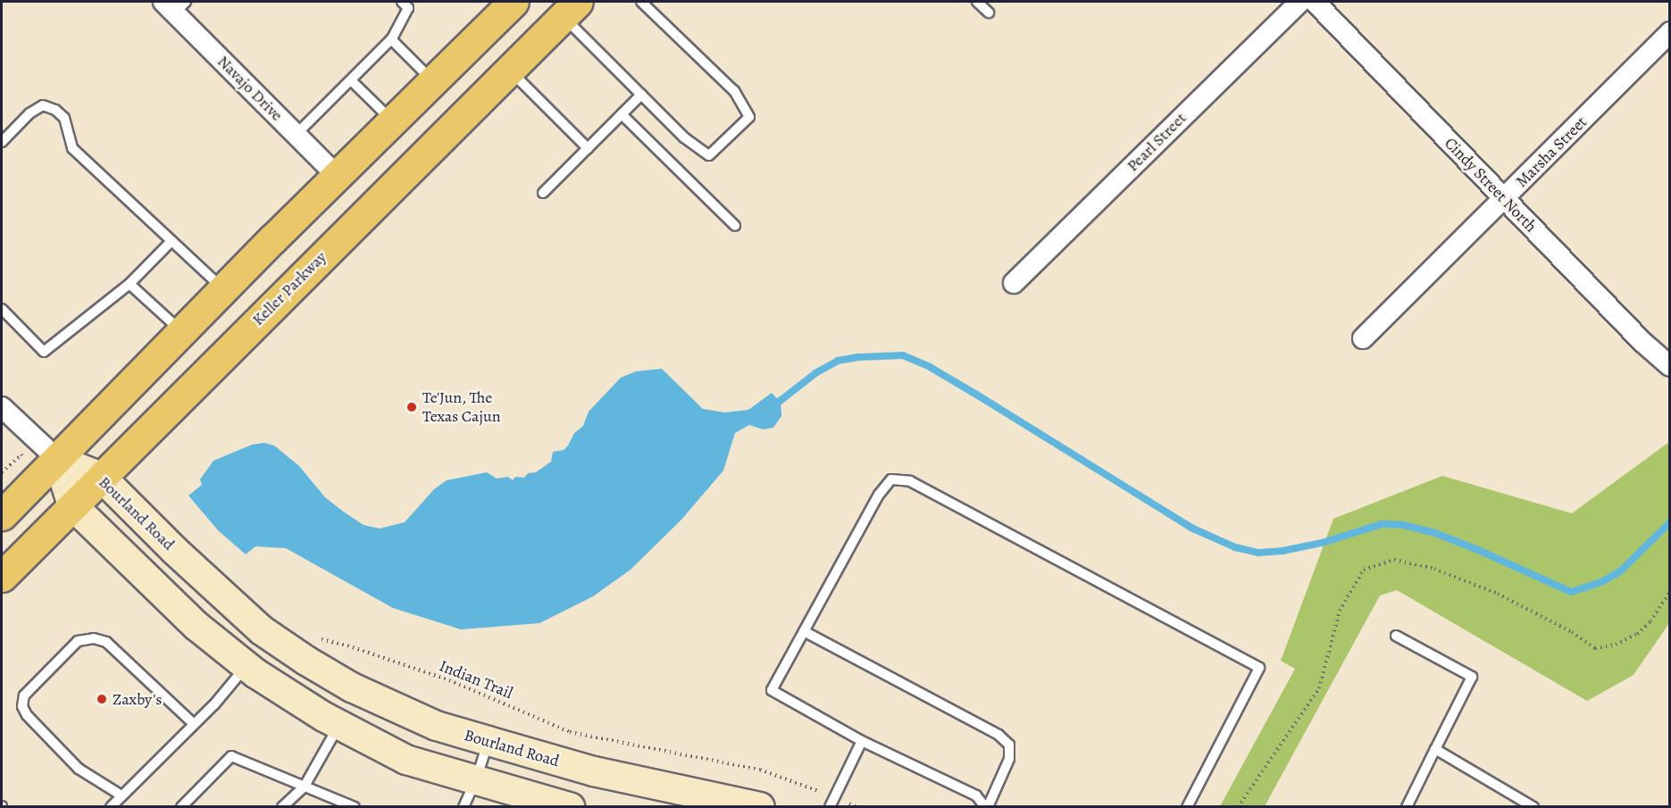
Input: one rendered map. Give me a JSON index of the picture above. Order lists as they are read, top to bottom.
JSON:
{
  "streets": {
    "main road": ["Keller Parkway", "Bourland Road"],
    "street": [
      "Navajo Drive",
      "Pearl Street",
      "Marsha Street",
      "Cindy Street North"
    ],
    "path": ["Indian Trail"]
  },
  "crossings": [
    ["Marsha Street", "Cindy Street North"],
    ["Keller Parkway", "Bourland Road"]
  ],
  "places": ["Te'Jun, The Texas Cajun", "Zaxby's"]
}
